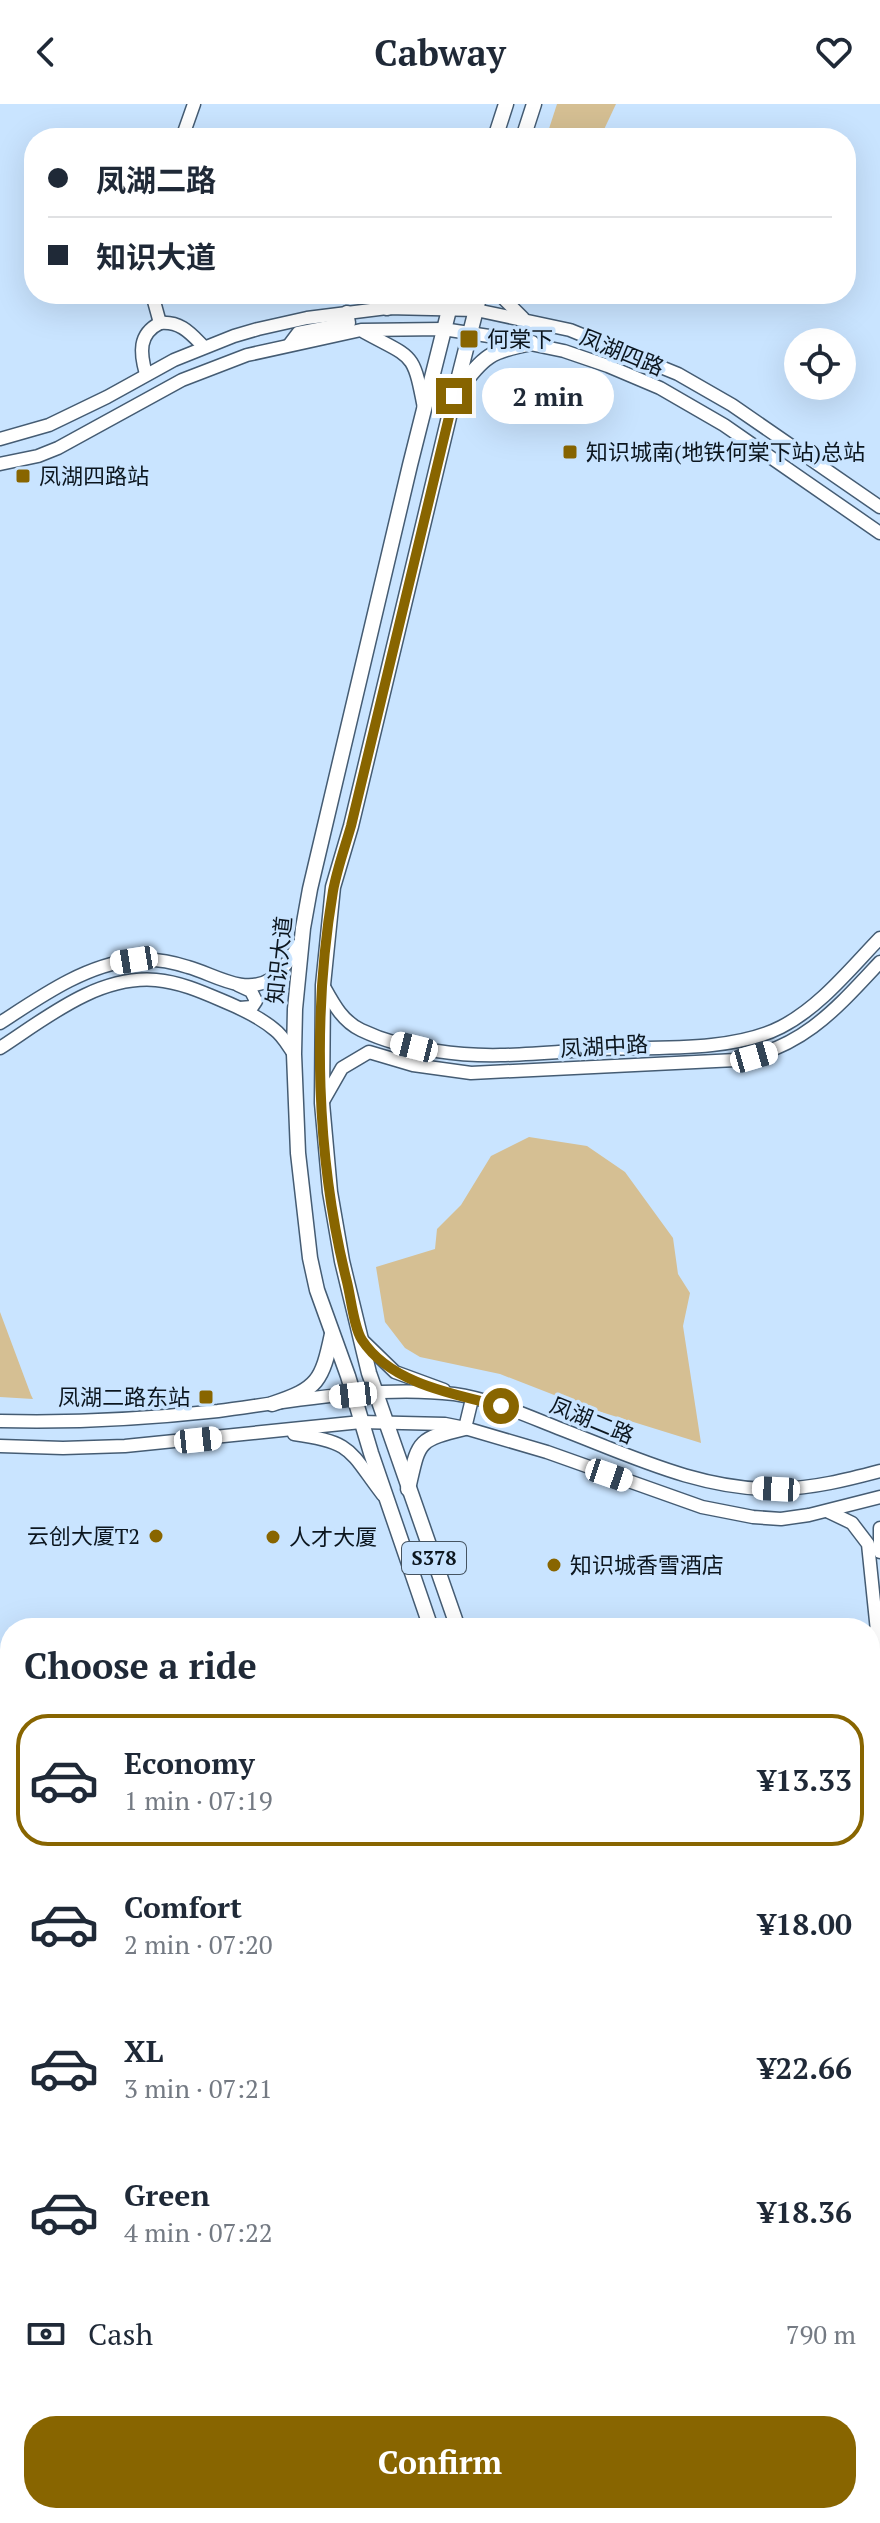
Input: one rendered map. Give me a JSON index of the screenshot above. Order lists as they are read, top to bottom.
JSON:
{
  "streets": {
    "main road": ["知识大道", "S378"],
    "street": ["凤湖四路", "凤湖中路", "凤湖二路"]
  },
  "crossings": [
    ["凤湖四路", "知识大道"],
    ["知识大道", "凤湖中路"],
    ["知识大道", "凤湖二路"]
  ],
  "places": {
    "transit": [
      "何棠下",
      "知识城南(地铁何棠下站)总站",
      "凤湖四路站",
      "凤湖二路东站"
    ],
    "other": ["云创大厦T2", "人才大厦", "知识城香雪酒店"]
  },
  "page": {
    "header": "Cabway",
    "banner": ["凤湖二路", "知识大道"],
    "bubble": "2 min",
    "heading": "Choose a ride",
    "list": [
      {
        "name": "Economy",
        "note": "1 min · 07:19",
        "value": "¥13.33"
      },
      {
        "name": "Comfort",
        "note": "2 min · 07:20",
        "value": "¥18.00"
      },
      {
        "name": "XL",
        "note": "3 min · 07:21",
        "value": "¥22.66"
      },
      {
        "name": "Green",
        "note": "4 min · 07:22",
        "value": "¥18.36"
      }
    ],
    "pay": ["Cash", "790 m"],
    "buttons": "Confirm"
  }
}
